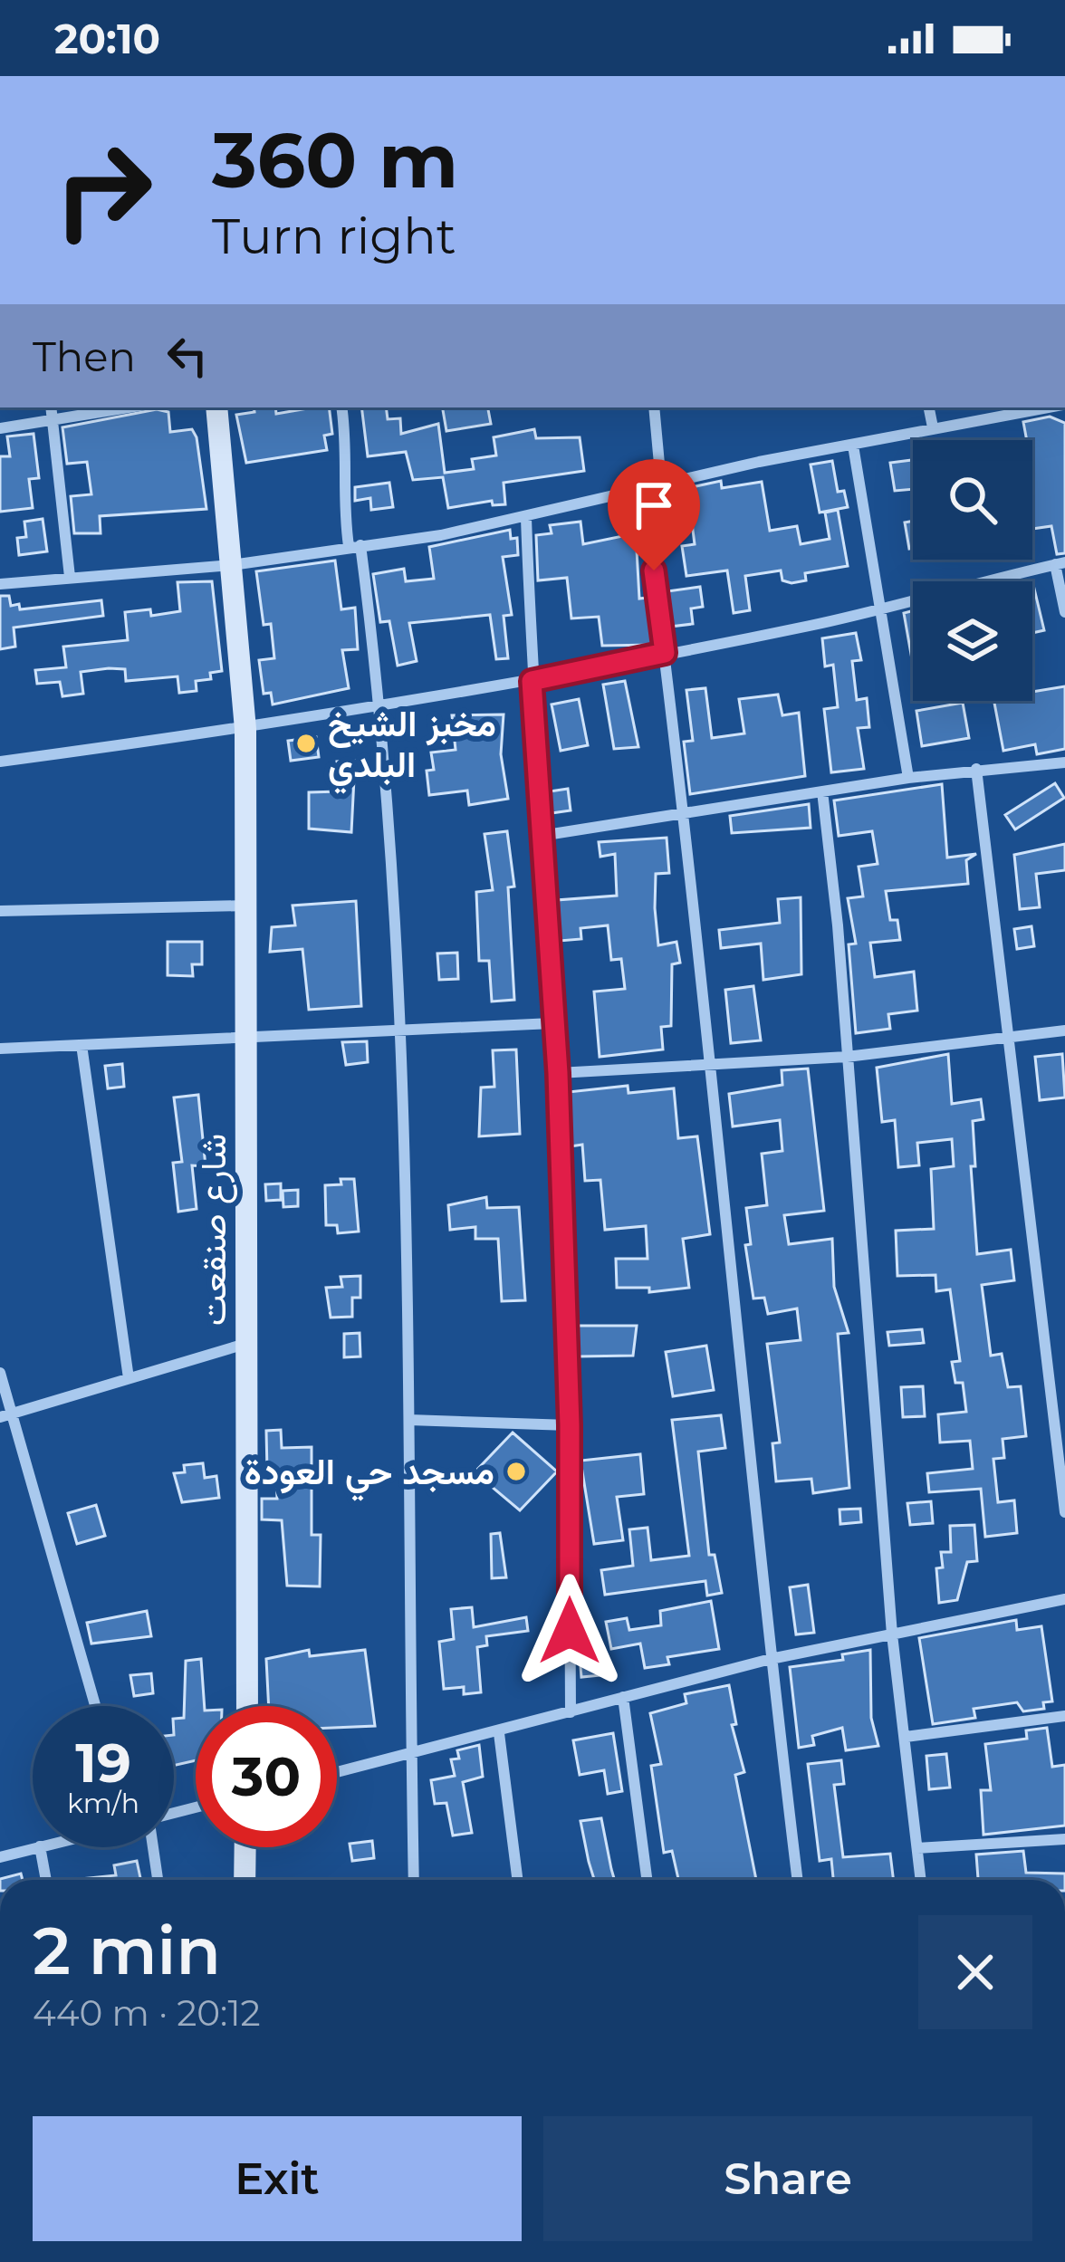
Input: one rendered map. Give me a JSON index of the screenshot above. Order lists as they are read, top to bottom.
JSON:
{
  "streets": {
    "street": ["شارع صنقعت"]
  },
  "places": ["مخبز الشيخ البلدي", "مسجد حي العودة"],
  "page": {
    "status": "20:10",
    "turn": ["360 m", "Turn right"],
    "then": "Then",
    "speed": "19 km/h",
    "limit": "30",
    "heading": ["2 min", "440 m · 20:12"],
    "buttons": ["Exit", "Share"]
  }
}
